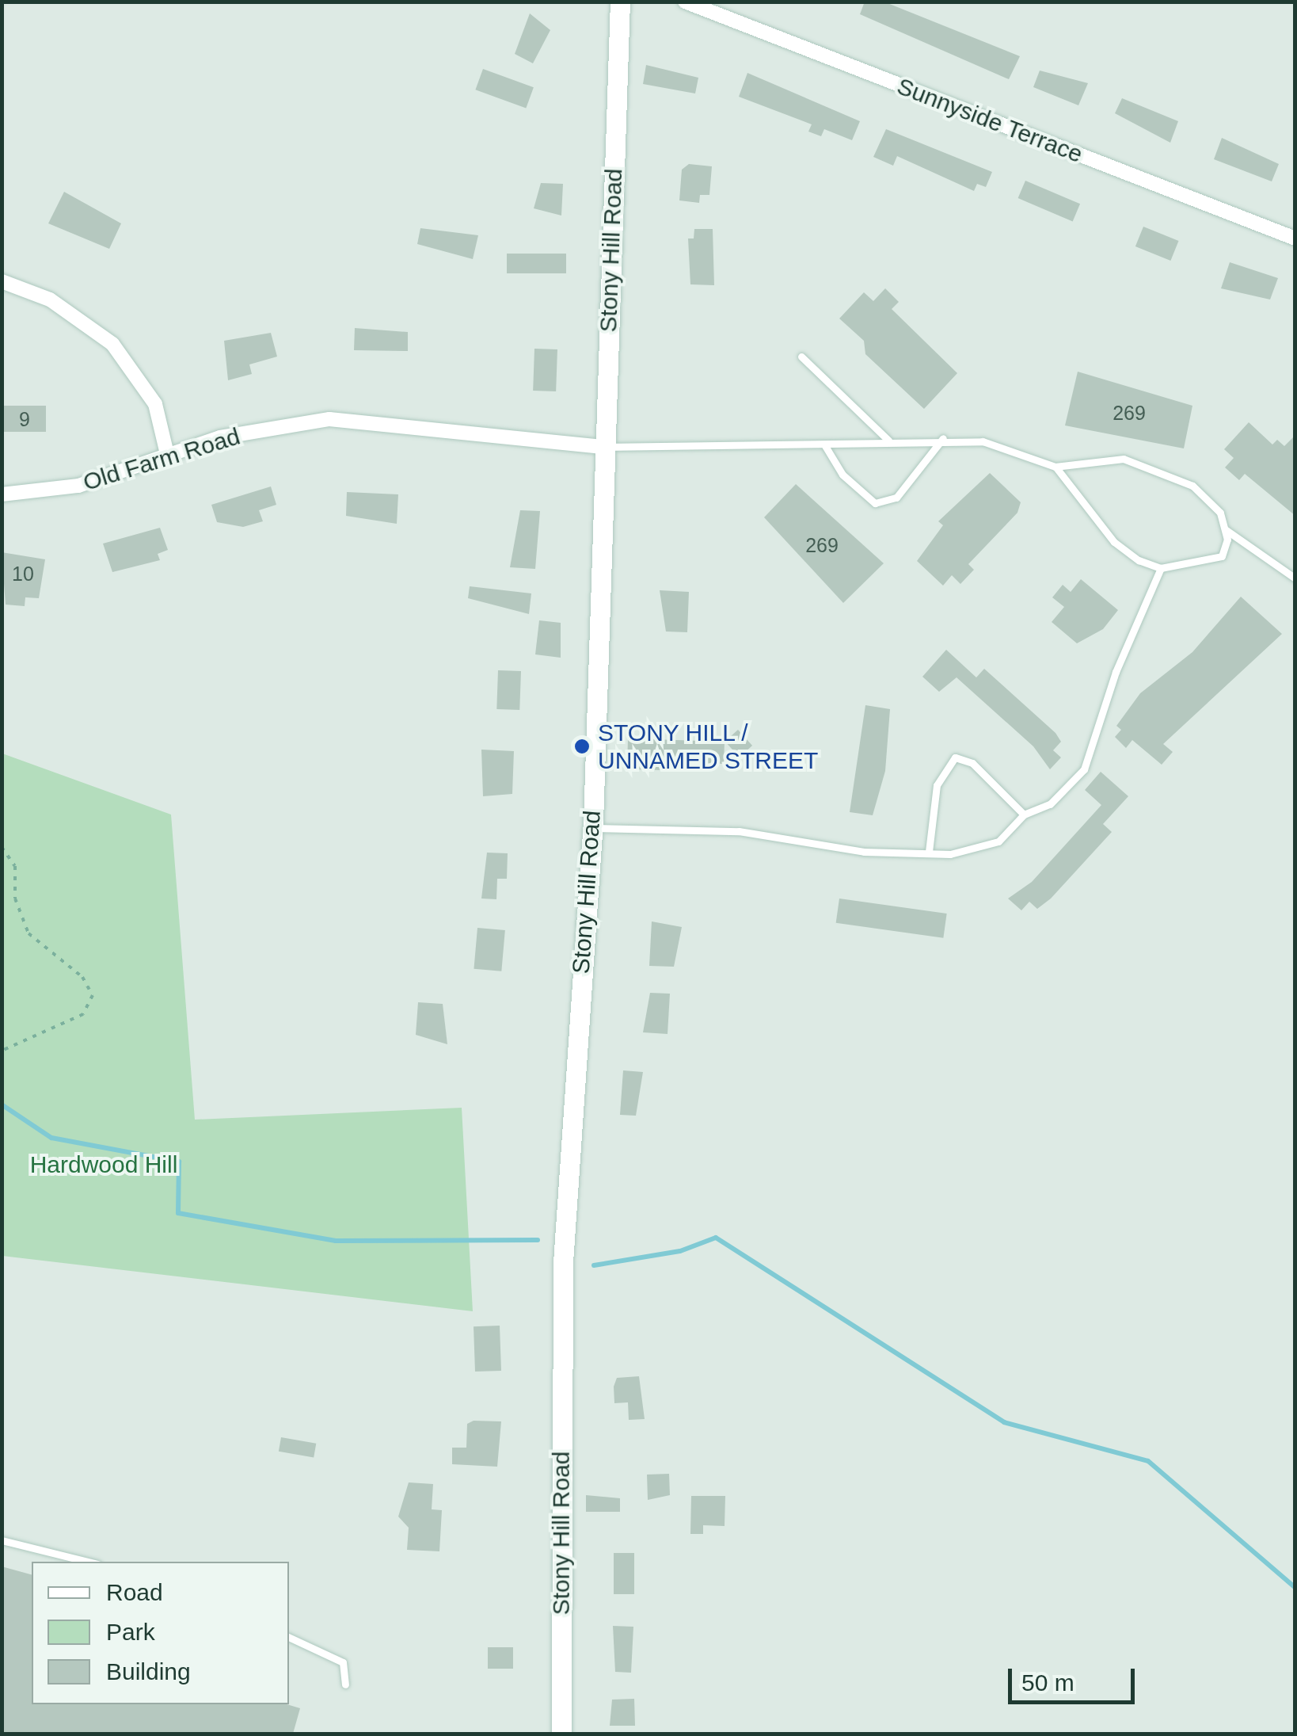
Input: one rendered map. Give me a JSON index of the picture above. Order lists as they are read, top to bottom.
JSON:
{
  "streets": {
    "main road": ["Stony Hill Road"],
    "street": ["Sunnyside Terrace", "Old Farm Road"]
  },
  "crossings": [
    ["Stony Hill Road", "Old Farm Road"]
  ],
  "parks": ["Hardwood Hill"],
  "places": ["STONY HILL / UNNAMED STREET"],
  "house_numbers": [
    "269",
    "9",
    "269",
    "10"
  ],
  "legend": ["Road", "Park", "Building"],
  "scale_bar": "50 m"
}
